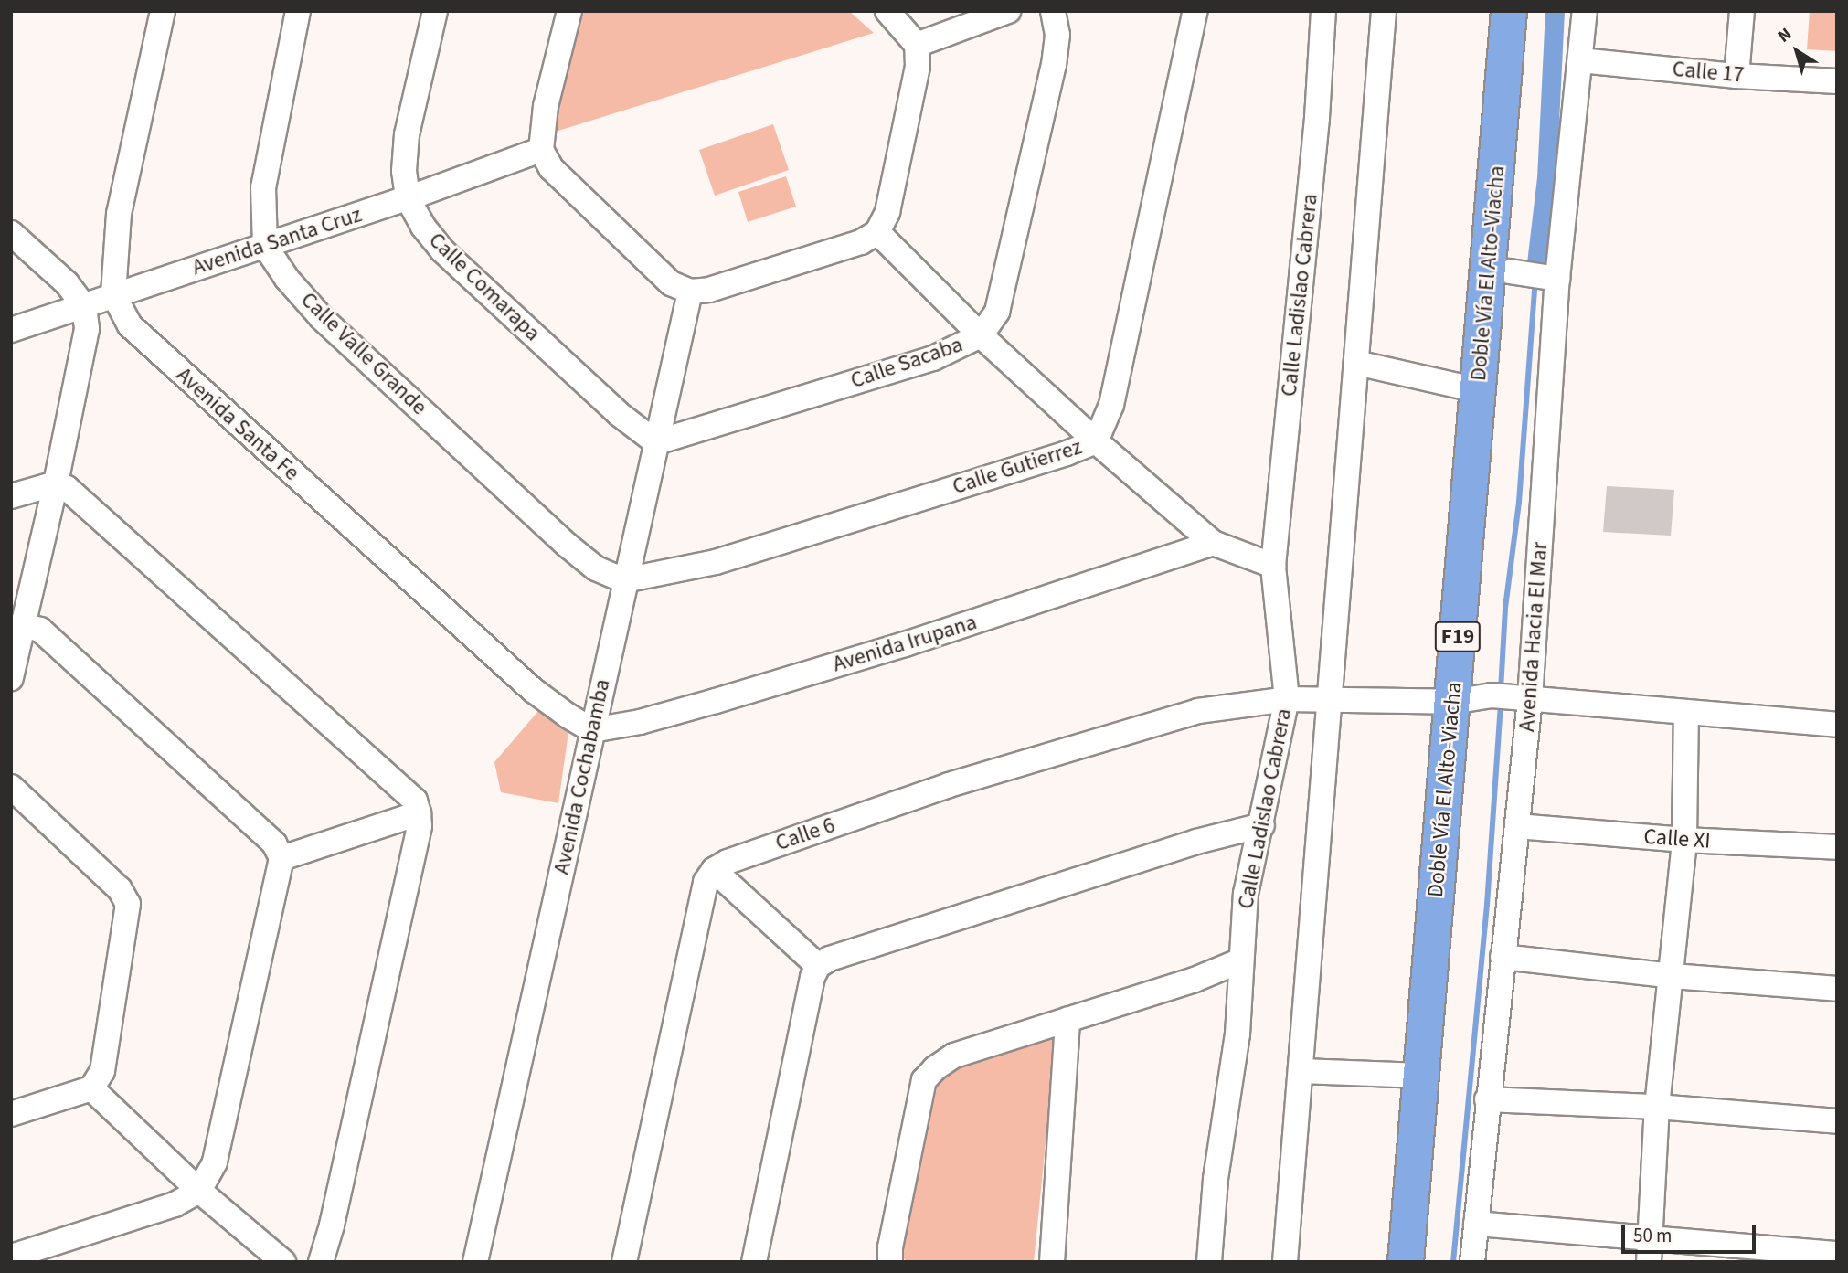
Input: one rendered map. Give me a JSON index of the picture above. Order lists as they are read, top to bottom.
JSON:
{
  "streets": {
    "highway": ["Doble Vía El Alto-Viacha", "F19"],
    "street": [
      "Calle 17",
      "Avenida Santa Cruz",
      "Calle Comarapa",
      "Calle Ladislao Cabrera",
      "Calle Valle Grande",
      "Calle Sacaba",
      "Avenida Santa Fe",
      "Calle Gutierrez",
      "Avenida Hacia El Mar",
      "Avenida Irupana",
      "Avenida Cochabamba",
      "Calle 6",
      "Calle XI"
    ]
  },
  "crossings": [
    ["Calle 17", "Avenida Hacia El Mar"],
    ["Avenida Santa Cruz", "Calle Comarapa"],
    ["Avenida Santa Cruz", "Calle Valle Grande"],
    ["Avenida Santa Cruz", "Avenida Santa Fe"],
    ["Doble Vía El Alto-Viacha", "Avenida Hacia El Mar"],
    ["Doble Vía El Alto-Viacha", "Calle 6"],
    ["Calle Comarapa", "Calle Sacaba"],
    ["Calle Comarapa", "Avenida Cochabamba"],
    ["Calle Ladislao Cabrera", "Calle 6"],
    ["Calle Valle Grande", "Calle Gutierrez"],
    ["Calle Valle Grande", "Avenida Cochabamba"],
    ["Calle Sacaba", "Avenida Cochabamba"],
    ["Avenida Santa Fe", "Avenida Irupana"],
    ["Avenida Santa Fe", "Avenida Cochabamba"],
    ["Calle Gutierrez", "Avenida Cochabamba"],
    ["Avenida Hacia El Mar", "Calle 6"],
    ["Avenida Hacia El Mar", "Calle XI"],
    ["Avenida Irupana", "Avenida Cochabamba"]
  ],
  "scale_bar": "50 m",
  "north": "top left"
}
